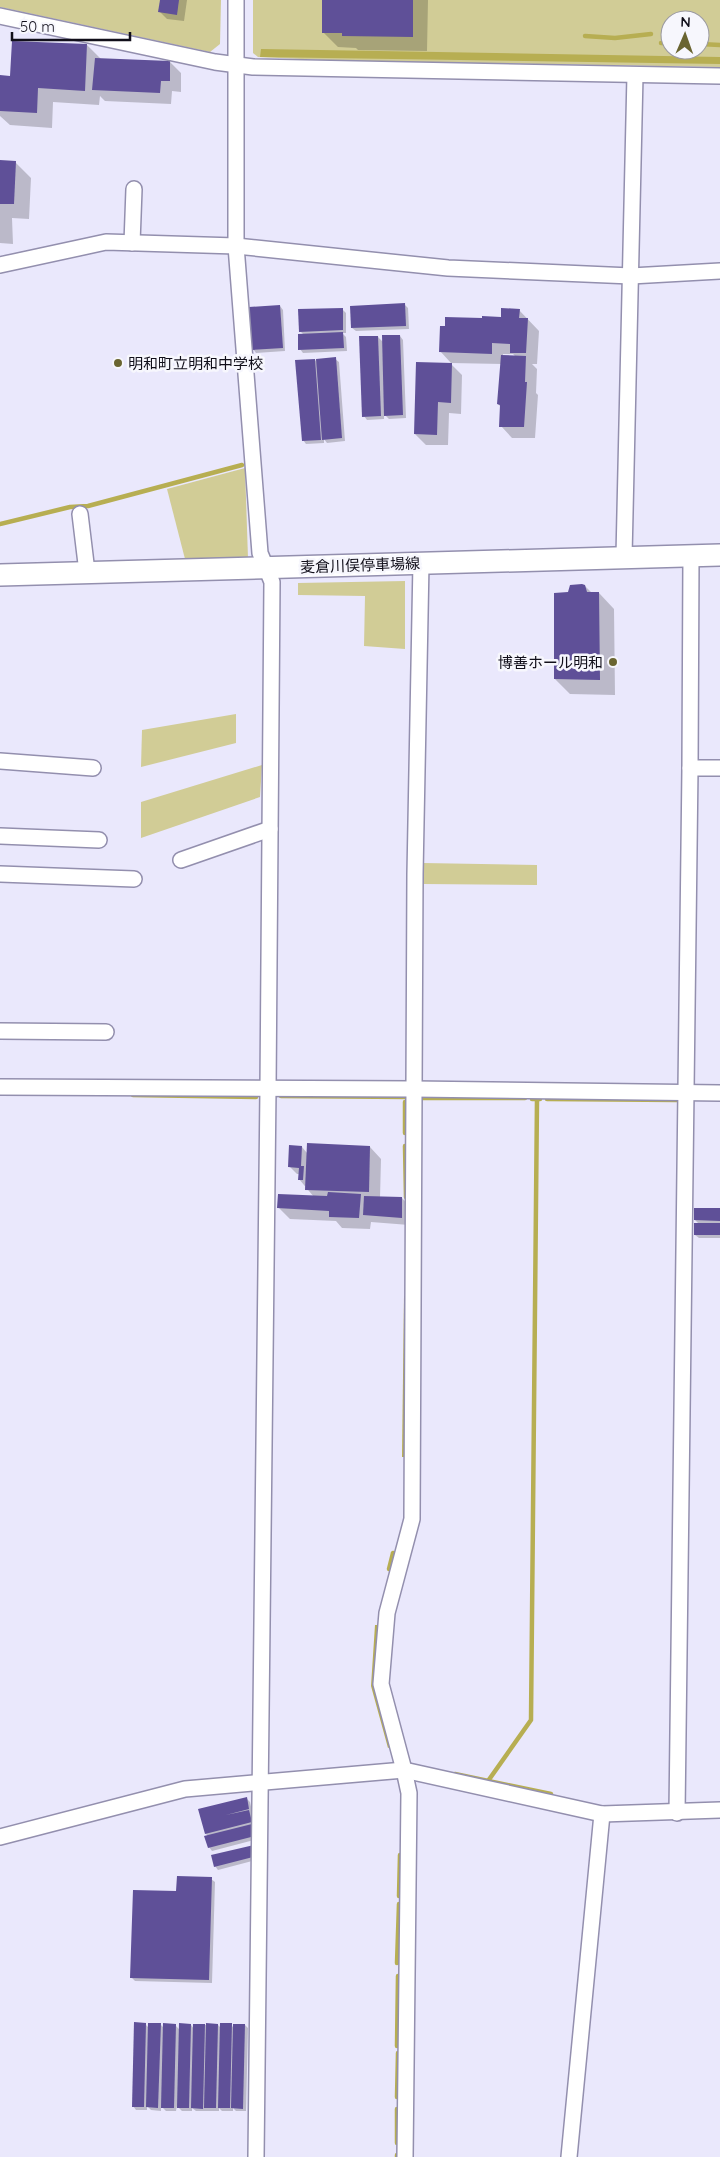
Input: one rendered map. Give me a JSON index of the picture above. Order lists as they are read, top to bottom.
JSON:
{
  "streets": {
    "main road": ["麦倉川俣停車場線"]
  },
  "places": ["明和町立明和中学校", "博善ホール明和"],
  "scale_bar": "50 m",
  "north": "top"
}
